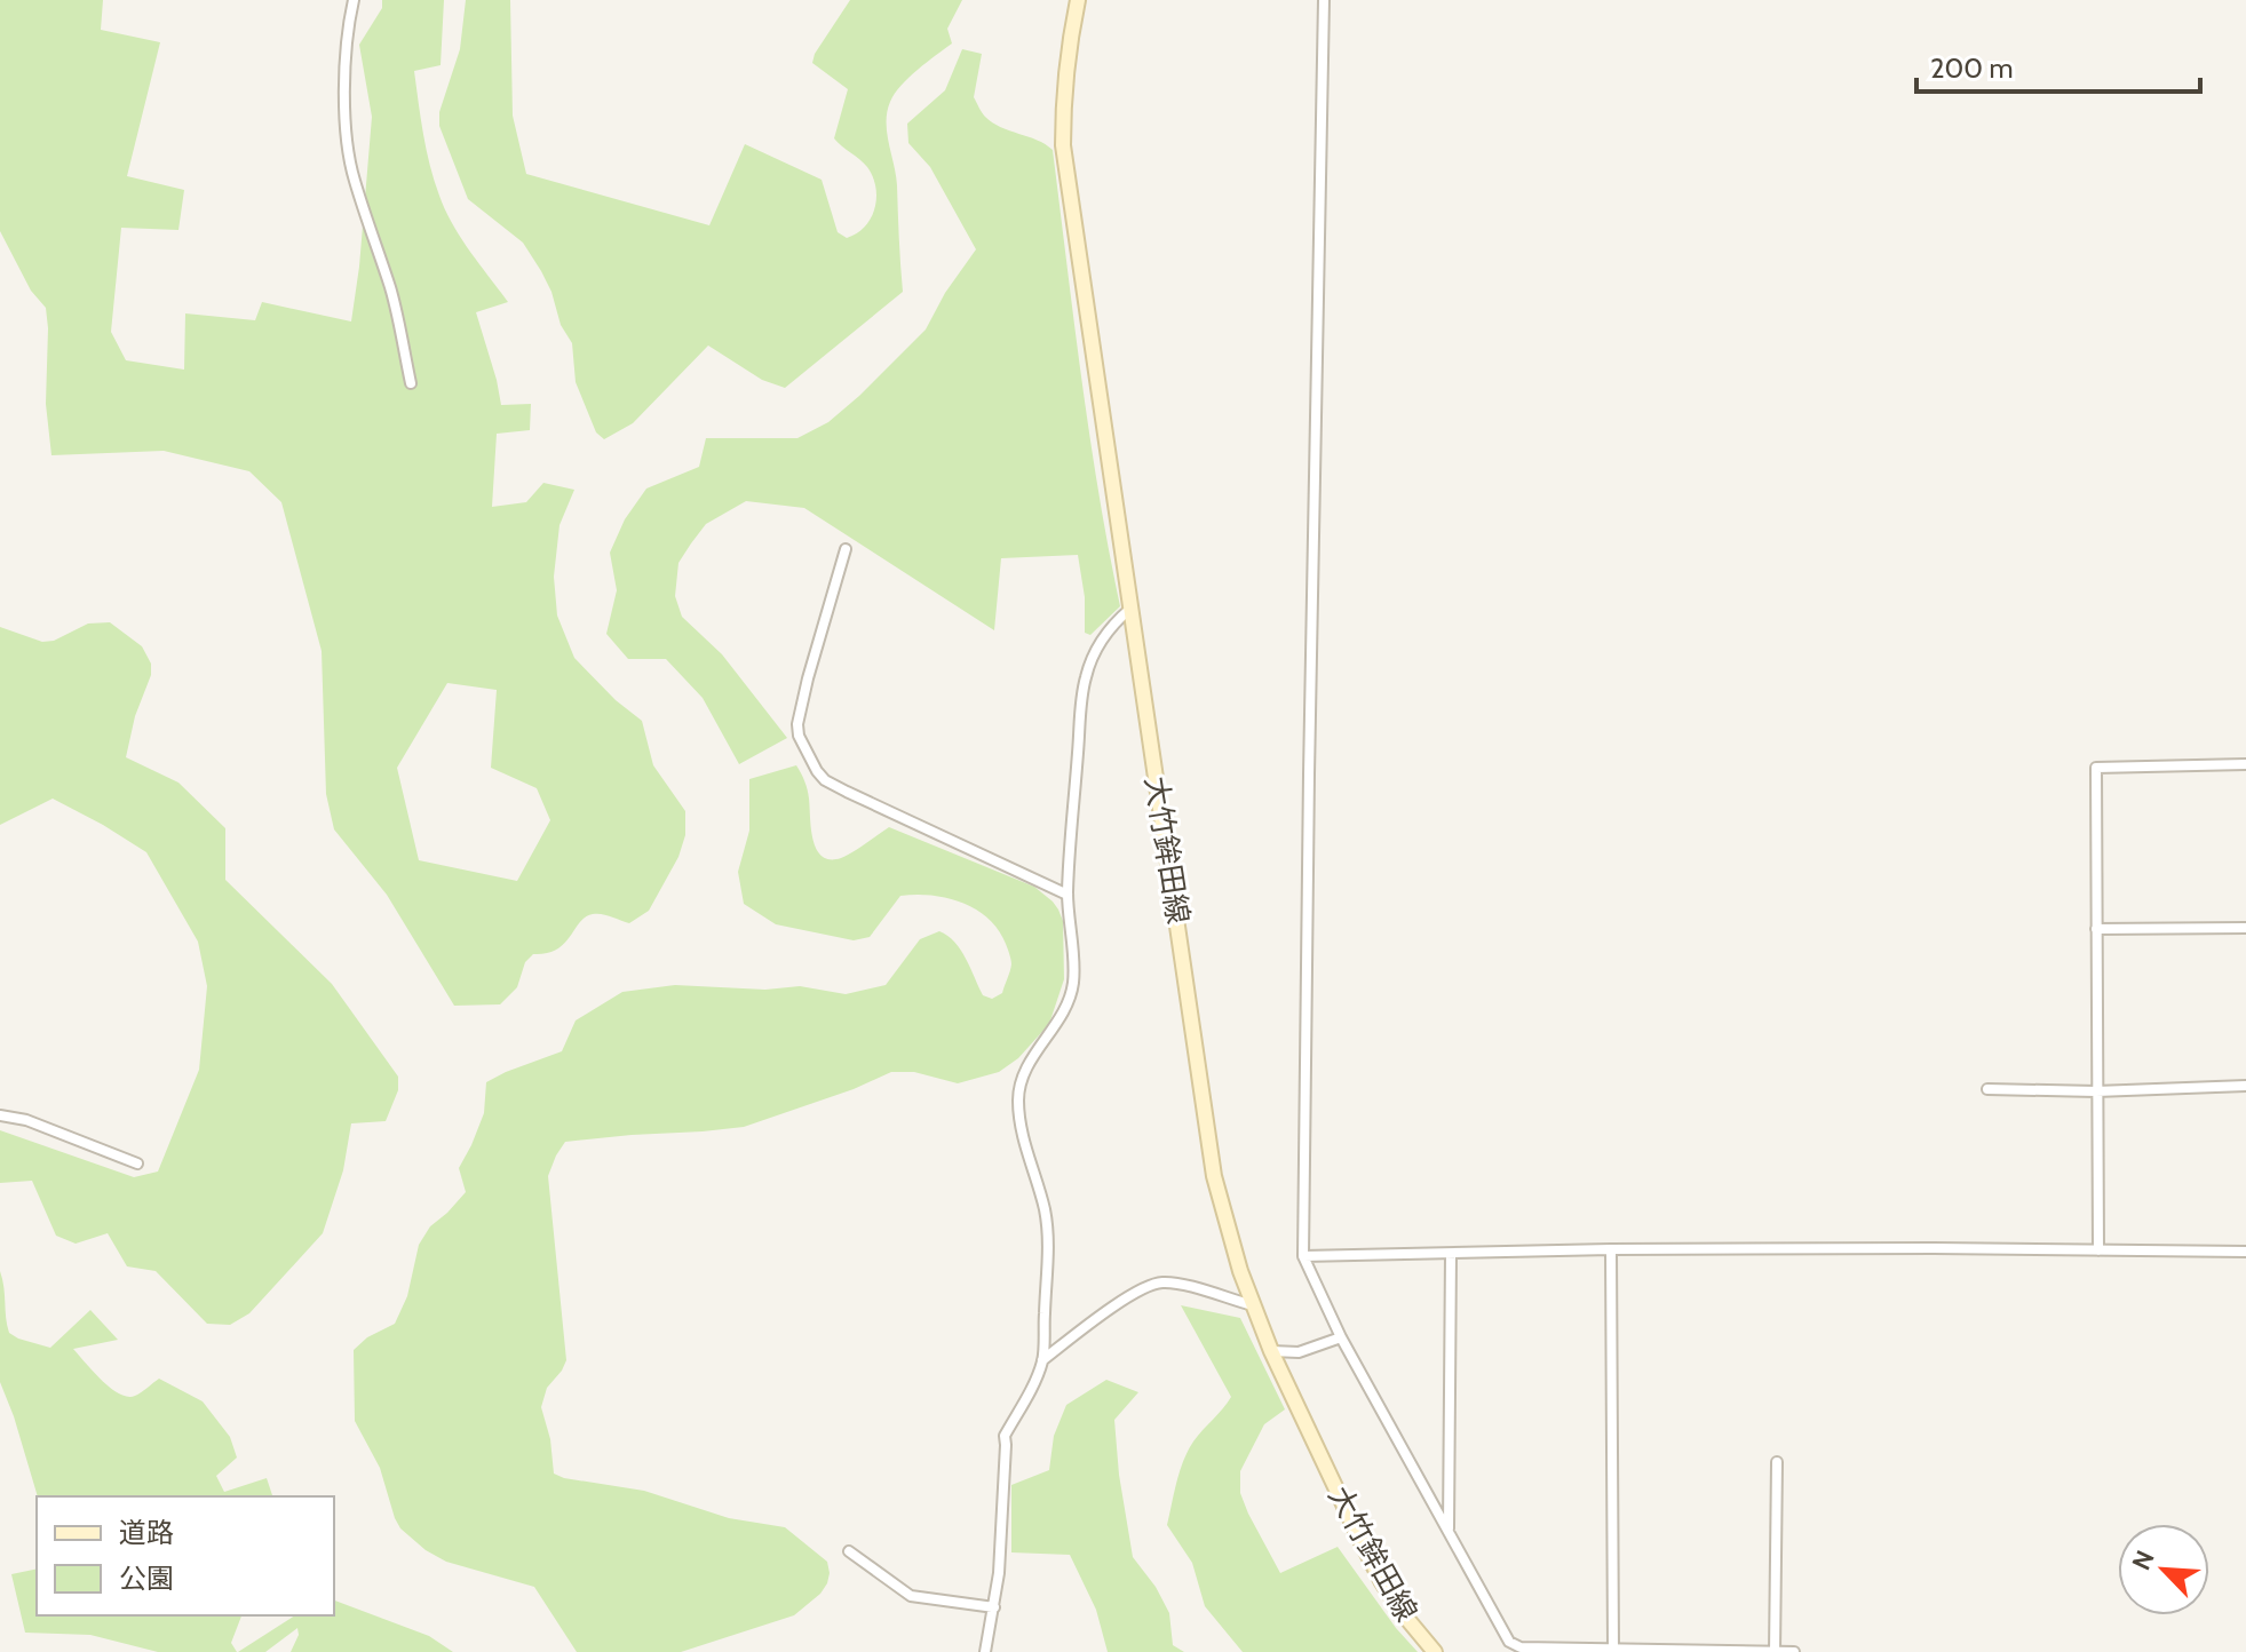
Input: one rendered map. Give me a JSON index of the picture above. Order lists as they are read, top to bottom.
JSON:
{
  "streets": {
    "main road": ["大竹鉾田線"]
  },
  "legend": ["道路", "公園"],
  "scale_bar": "200 m",
  "north": "top left"
}
